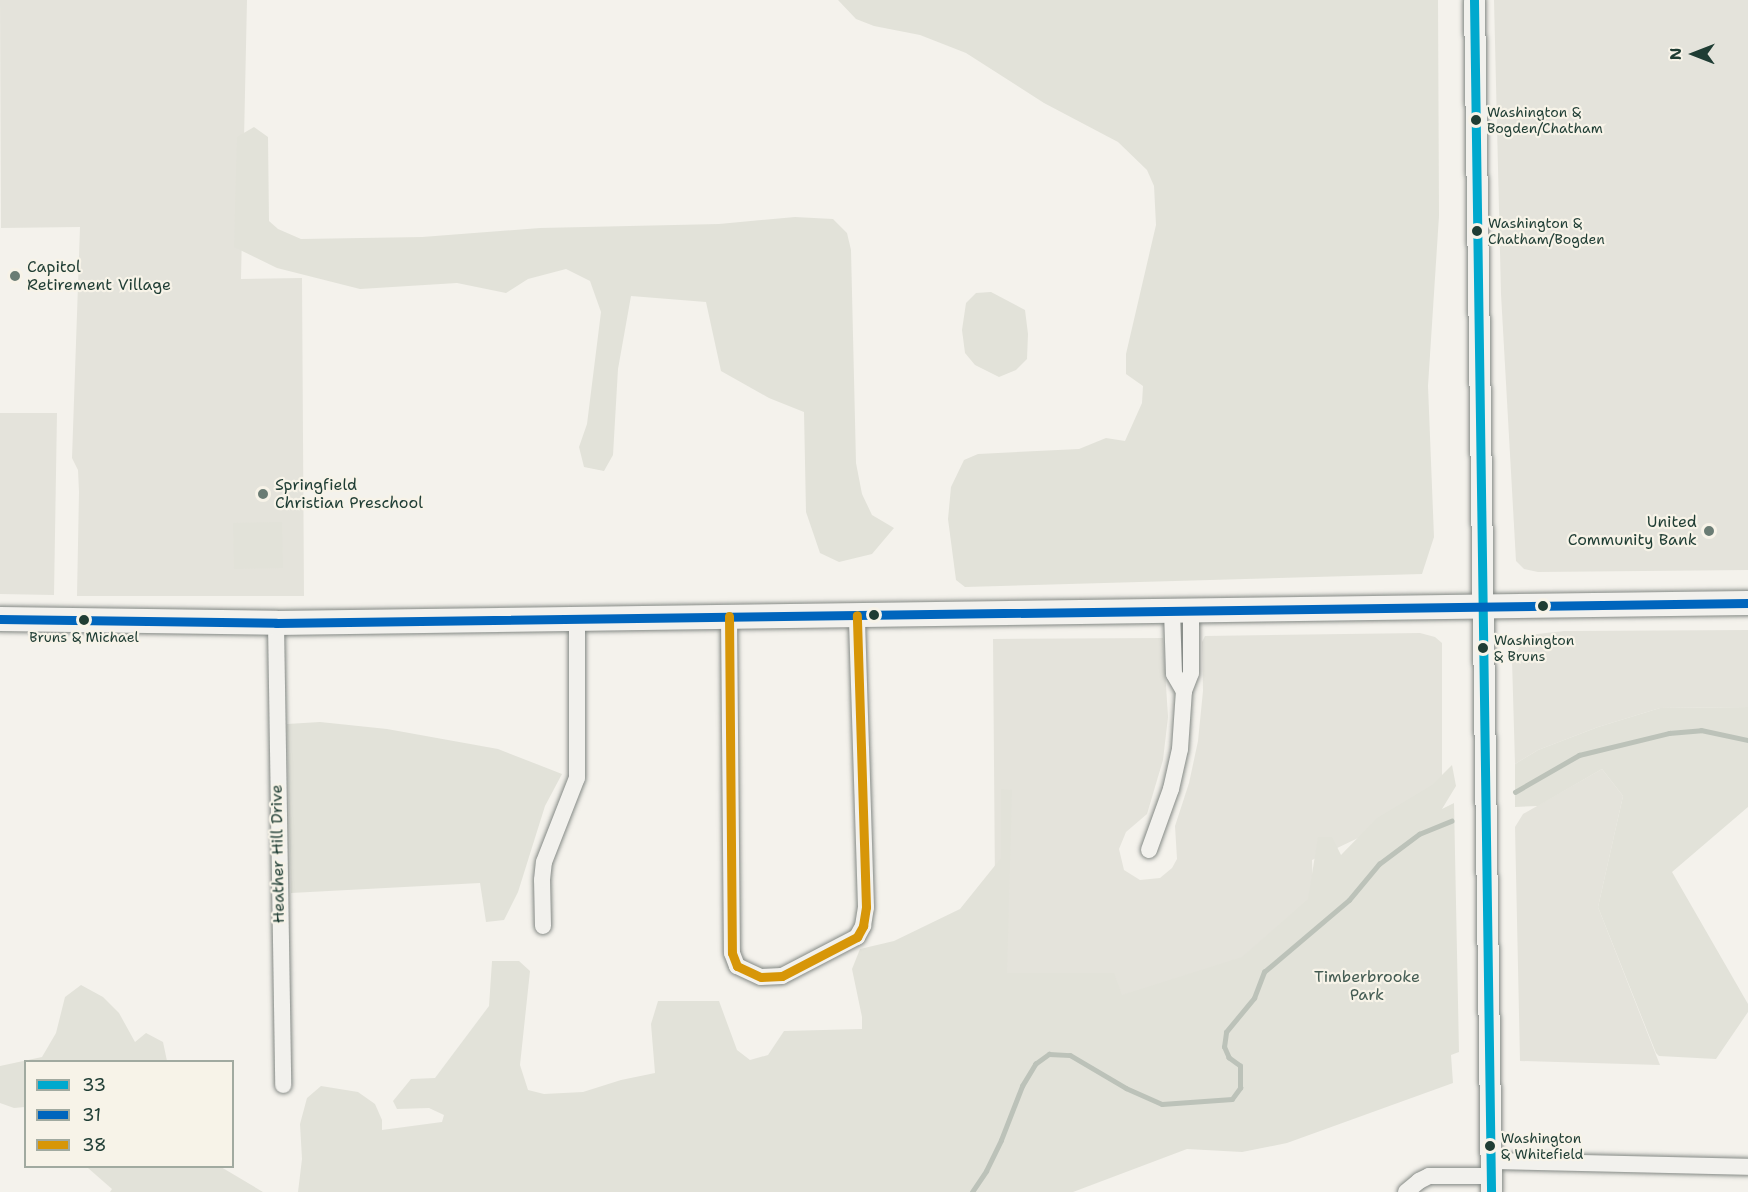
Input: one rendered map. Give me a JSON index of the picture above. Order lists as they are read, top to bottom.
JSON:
{
  "streets": {
    "street": ["Heather Hill Drive"]
  },
  "parks": ["Timberbrooke Park"],
  "places": [
    "Washington & Bogden/Chatham",
    "Washington & Chatham/Bogden",
    "Capitol Retirement Village",
    "Springfield Christian Preschool",
    "United Community Bank",
    "Bruns & Michael",
    "Washington & Bruns",
    "Washington & Whitefield"
  ],
  "lines": ["transit line 33", "transit line 31", "transit line 38"],
  "legend": ["33", "31", "38"],
  "north": "left"
}
